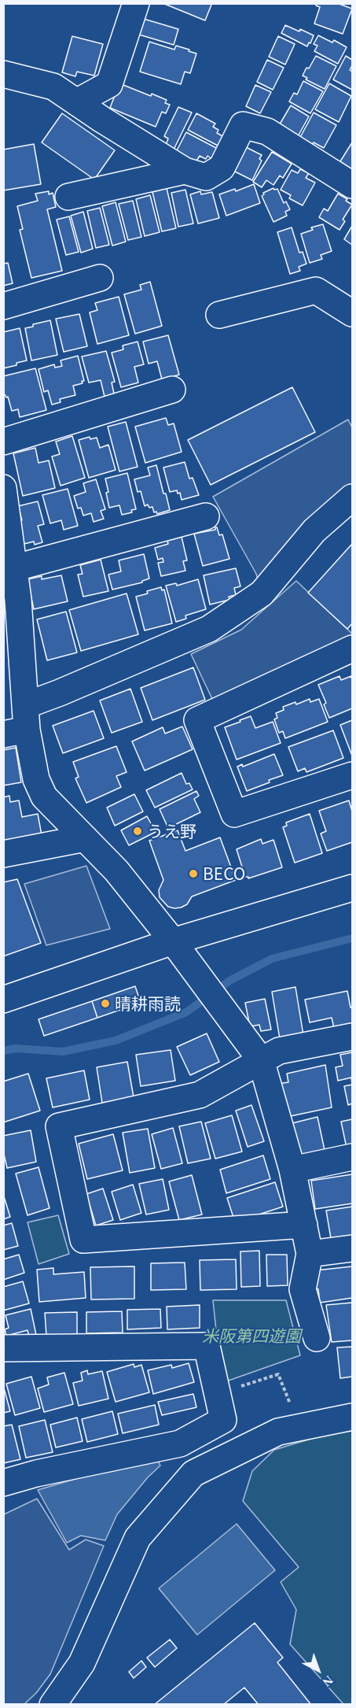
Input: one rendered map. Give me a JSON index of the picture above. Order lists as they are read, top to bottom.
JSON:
{
  "parks": ["米阪第四遊園"],
  "places": ["うえ野", "BECO", "晴耕雨読"],
  "north": "bottom right"
}
